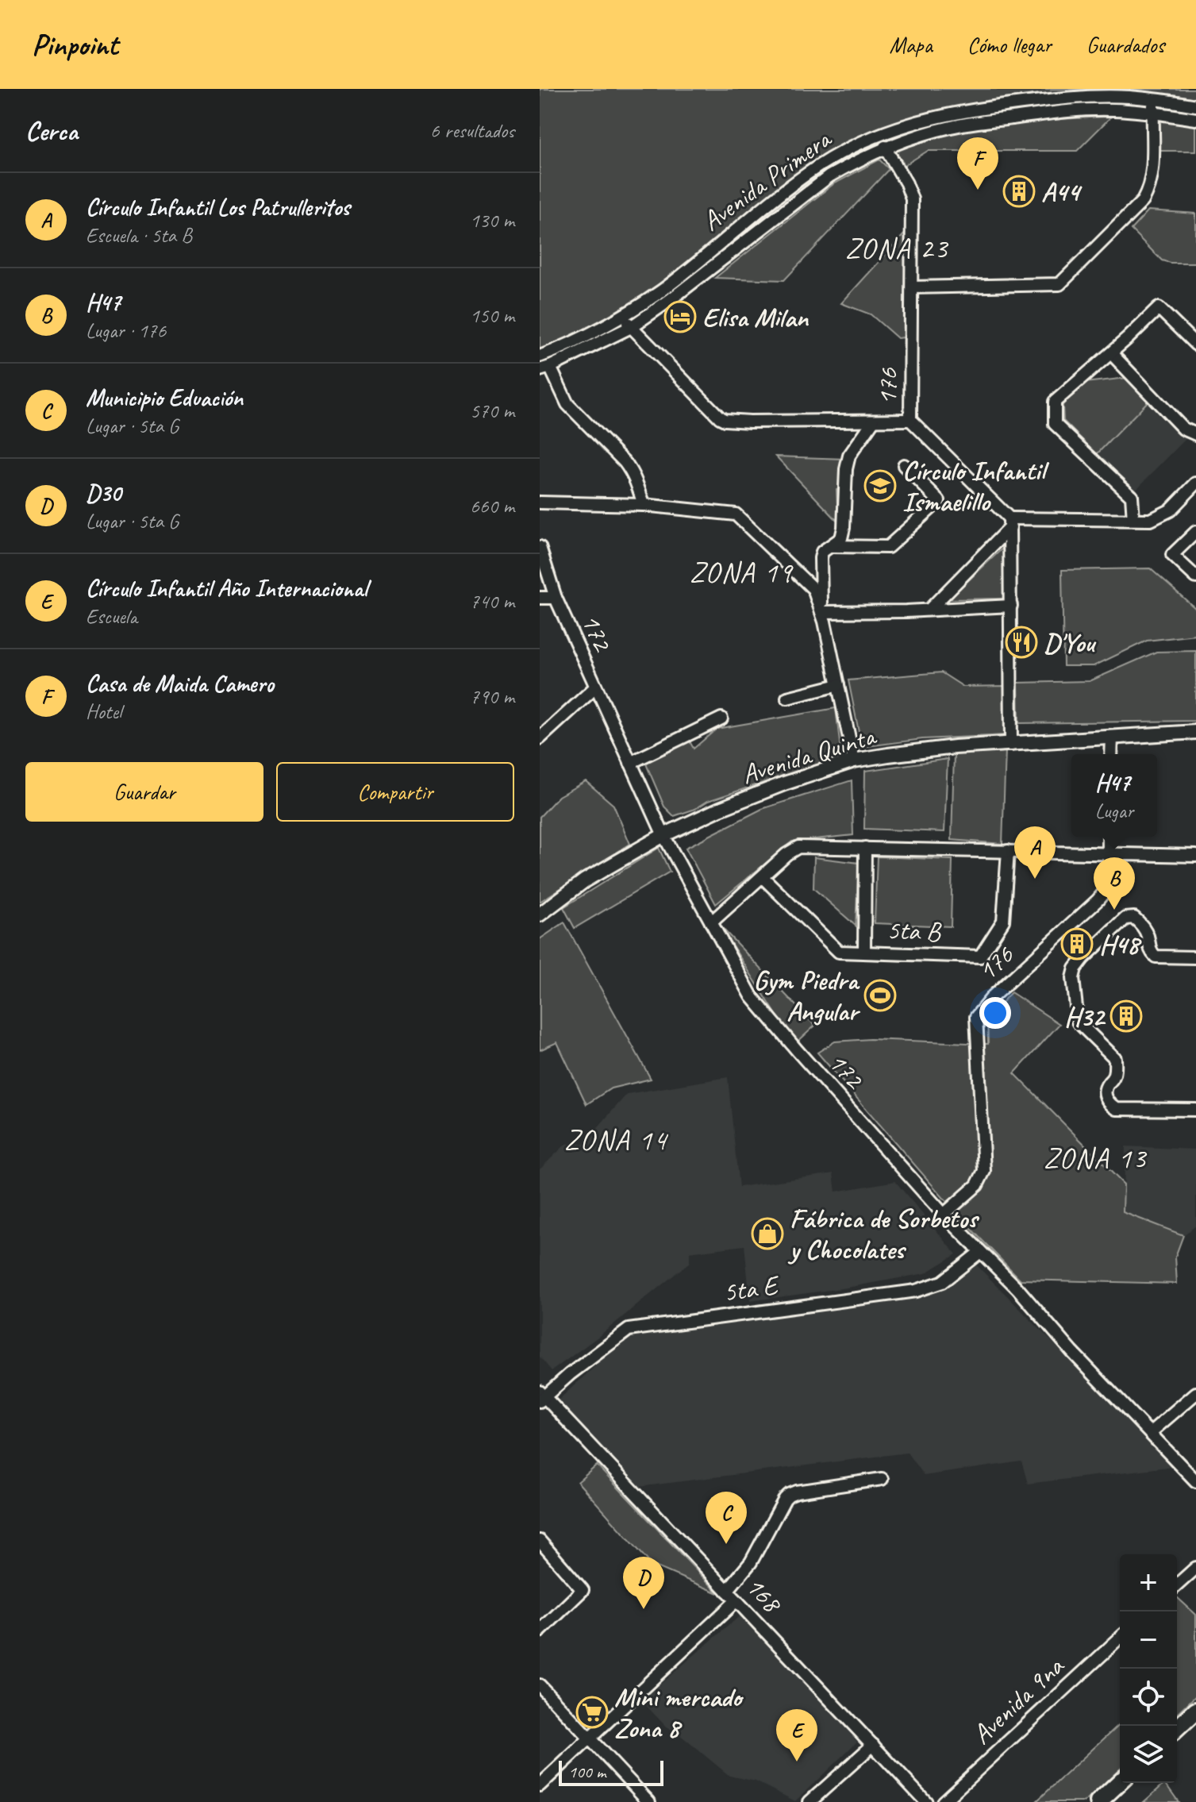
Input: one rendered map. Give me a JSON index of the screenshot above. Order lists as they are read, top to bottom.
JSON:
{
  "streets": {
    "main road": ["Avenida Quinta"],
    "street": [
      "Avenida Primera",
      "176",
      "172",
      "5ta B",
      "5ta E",
      "168",
      "Avenida 9na"
    ]
  },
  "crossings": [
    ["Avenida Primera", "176"],
    ["176", "172"],
    ["172", "Avenida Quinta"],
    ["172", "5ta E"],
    ["5ta E", "168"]
  ],
  "districts": [
    "ZONA 23",
    "ZONA 19",
    "ZONA 14",
    "ZONA 13"
  ],
  "places": {
    "building": ["A44", "H48", "H32"],
    "hotel": ["Elisa Milan"],
    "school or university": ["Círculo Infantil Ismaelillo"],
    "restaurant": ["D'You"],
    "sports": ["Gym Piedra Angular"],
    "shop": ["Fábrica de Sorbetos y Chocolates"],
    "supermarket": ["Mini mercado Zona 8"]
  },
  "scale_bar": "100 m",
  "page": {
    "header": "Pinpoint",
    "nav": ["Mapa", "Cómo llegar", "Guardados"],
    "heading": ["Cerca", "6 resultados"],
    "pins": [
      "F",
      "A",
      "B",
      "C",
      "D",
      "E"
    ],
    "list": [
      {
        "mark": "A",
        "name": "Círculo Infantil Los Patrulleritos",
        "note": "Escuela · 5ta B",
        "value": "130 m"
      },
      {
        "mark": "B",
        "name": "H47",
        "note": "Lugar · 176",
        "value": "150 m"
      },
      {
        "mark": "C",
        "name": "Municipio Eduación",
        "note": "Lugar · 5ta G",
        "value": "570 m"
      },
      {
        "mark": "D",
        "name": "D30",
        "note": "Lugar · 5ta G",
        "value": "660 m"
      },
      {
        "mark": "E",
        "name": "Círculo Infantil Año Internacional",
        "note": "Escuela",
        "value": "740 m"
      },
      {
        "mark": "F",
        "name": "Casa de Maida Camero",
        "note": "Hotel",
        "value": "790 m"
      }
    ],
    "buttons": ["Guardar", "Compartir"],
    "popup": ["H47", "Lugar"],
    "map_buttons": ["+", "−"],
    "scale": "100 m"
  }
}
